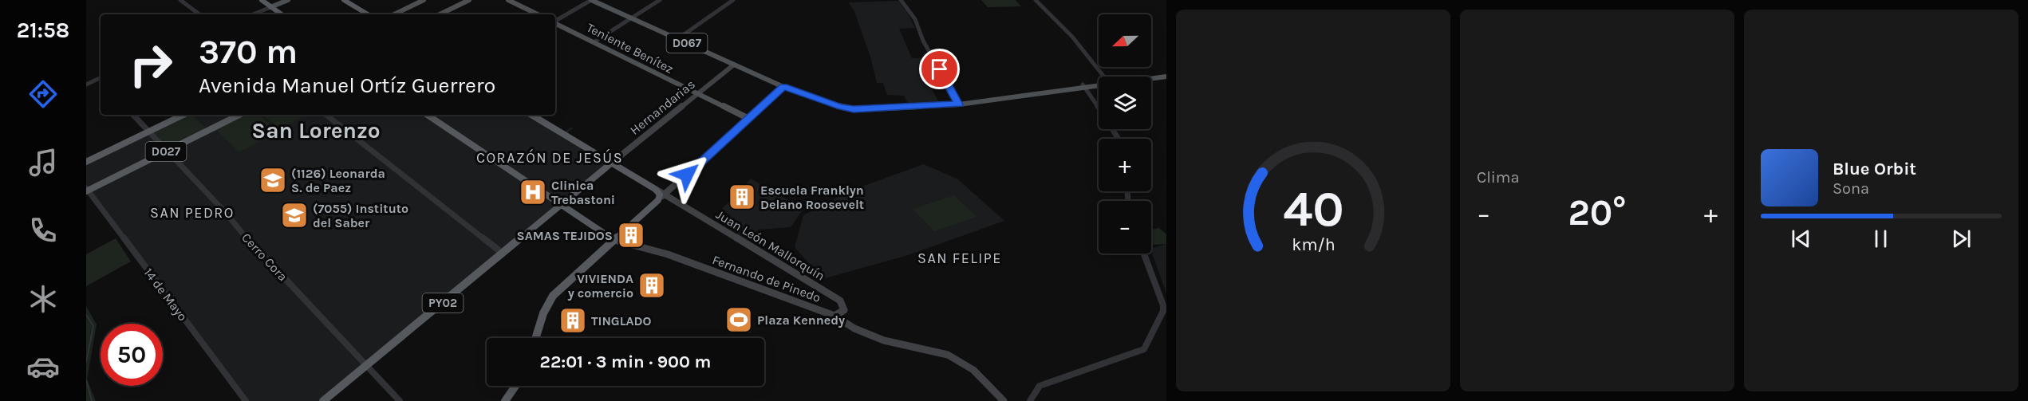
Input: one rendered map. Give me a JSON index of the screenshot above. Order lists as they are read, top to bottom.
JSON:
{
  "streets": {
    "highway": ["Hernandarias", "D027", "PY02"],
    "main road": [
      "D067",
      "Teniente Benítez",
      "Juan León Mallorquín",
      "Fernando de Pinedo"
    ],
    "street": ["Cerro Cora", "14 de Mayo"]
  },
  "crossings": [
    ["D067", "Hernandarias"],
    ["Teniente Benítez", "Hernandarias"],
    ["Hernandarias", "PY02"],
    ["D027", "Cerro Cora"],
    ["D027", "14 de Mayo"],
    ["Juan León Mallorquín", "Fernando de Pinedo"],
    ["Cerro Cora", "PY02"]
  ],
  "districts": [
    "San Lorenzo",
    "CORAZÓN DE JESÚS",
    "SAN PEDRO",
    "SAN FELIPE"
  ],
  "places": {
    "school or university": ["(1126) Leonarda S. de Paez", "(7055) Instituto del Saber"],
    "hospital": ["Clinica Trebastoni"],
    "building": [
      "Escuela Franklyn Delano Roosevelt",
      "SAMAS TEJIDOS",
      "VIVIENDA y comercio",
      "TINGLADO"
    ],
    "sports": ["Plaza Kennedy"]
  },
  "north": "left",
  "page": {
    "tabs": "21:58",
    "tile": "Clima",
    "map_buttons": ["+", "−"],
    "turn": ["370 m", "Avenida Manuel Ortíz Guerrero"],
    "song": ["Blue Orbit", "Sona"],
    "heat": ["−", "20°", "+"],
    "limit": "50",
    "trip": "22:01 · 3 min · 900 m",
    "gauge": ["40", "km/h"]
  }
}
